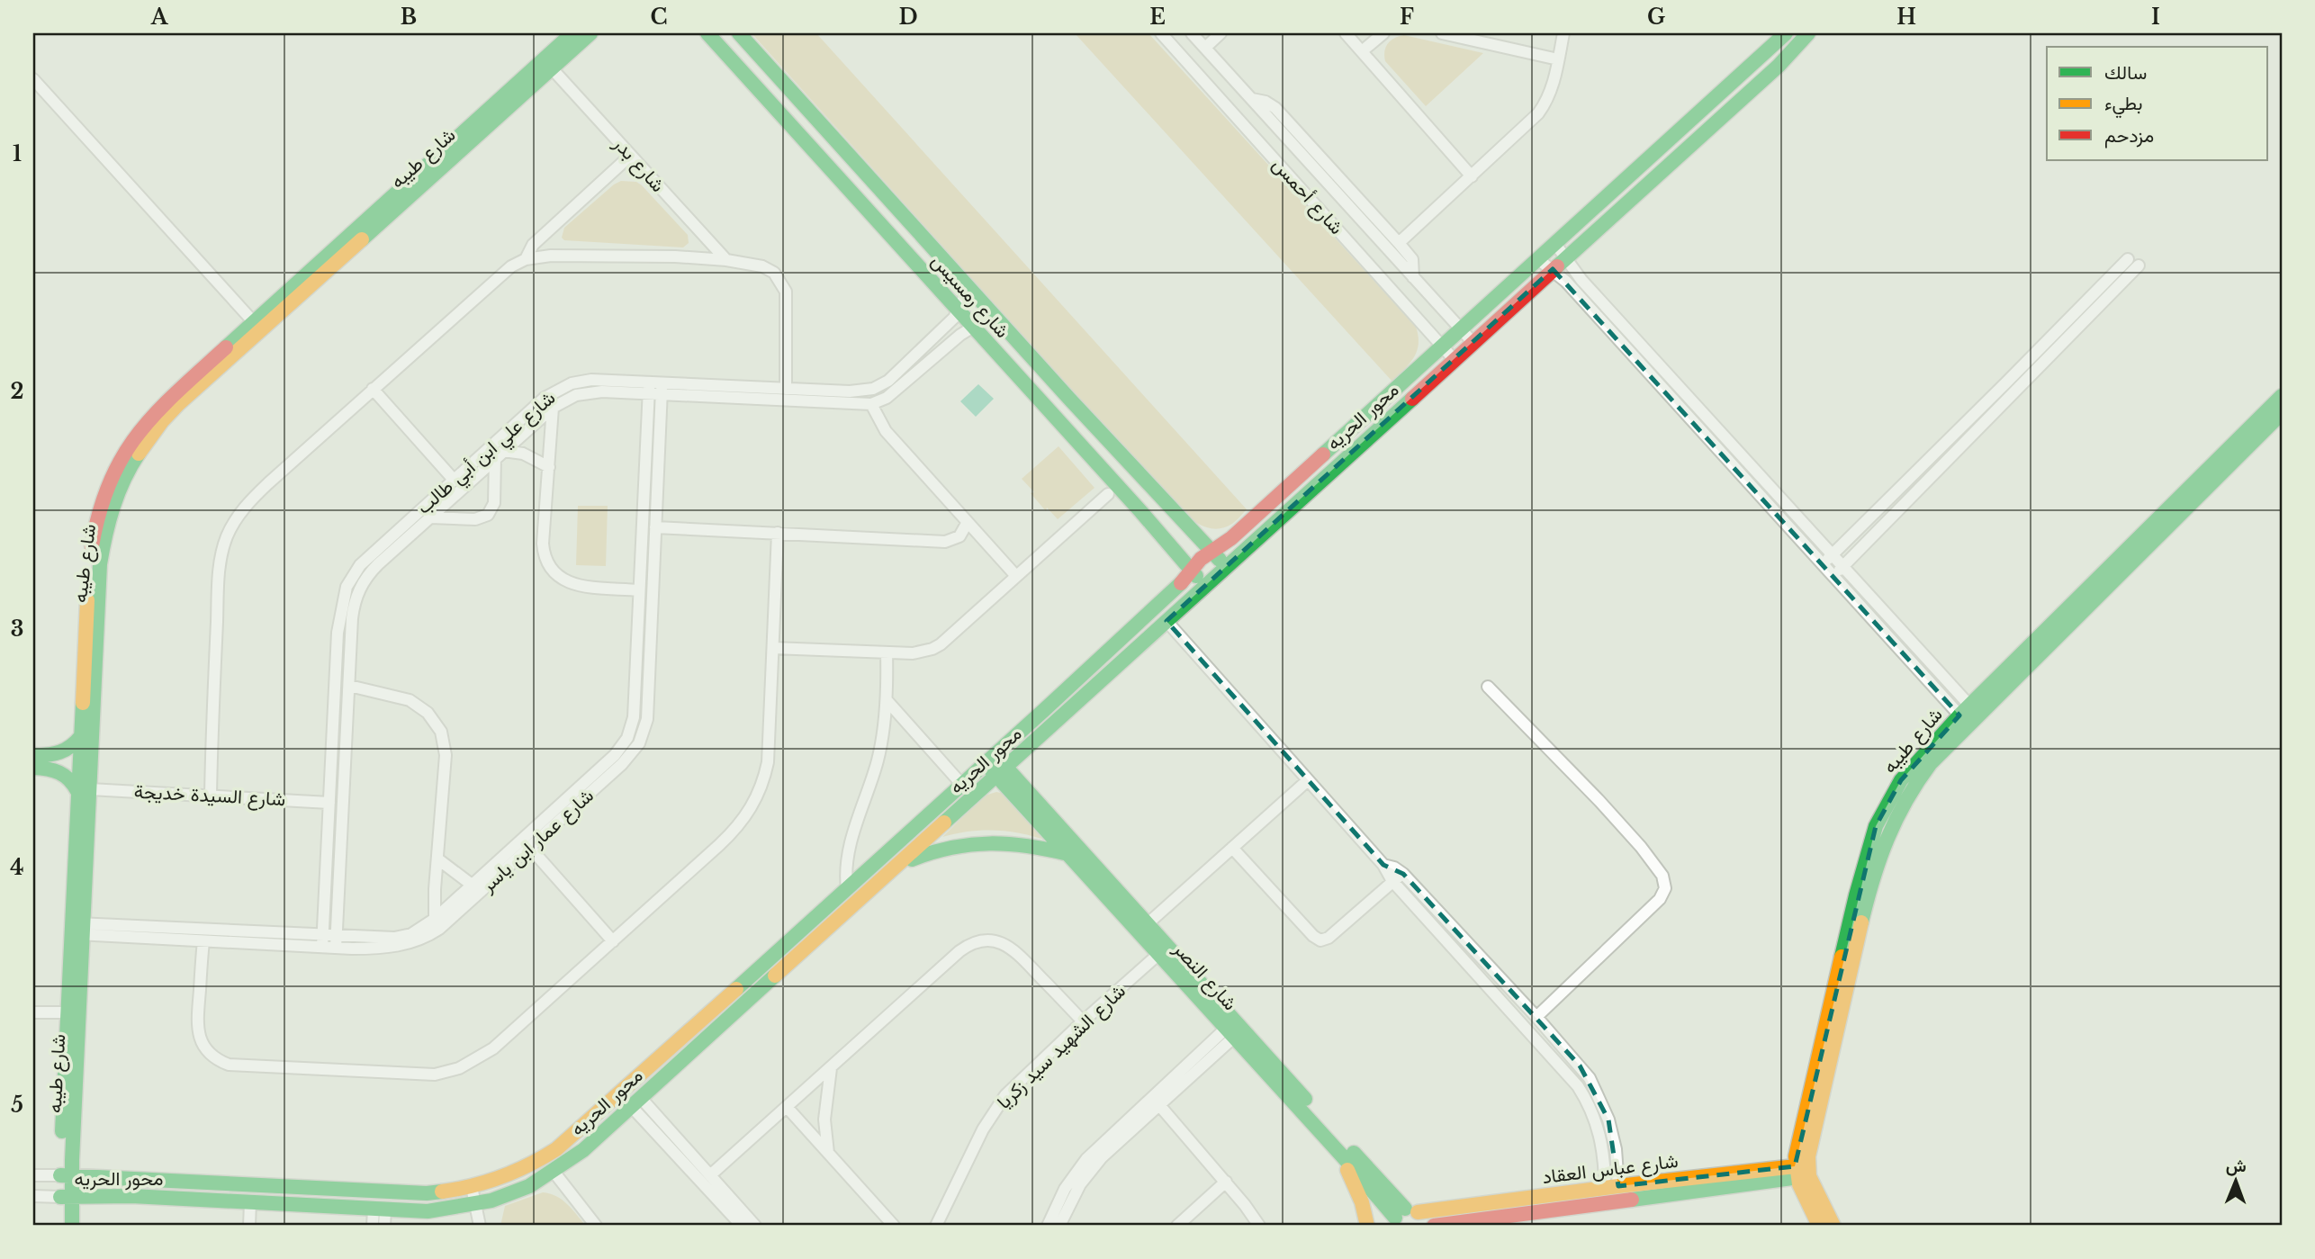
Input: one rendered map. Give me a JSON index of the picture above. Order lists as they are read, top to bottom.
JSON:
{
  "streets": {
    "main road": [
      "شارع طيبه",
      "شارع رمسيس",
      "محور الحريه",
      "شارع النصر",
      "شارع عباس العقاد"
    ],
    "street": [
      "شارع بدر",
      "شارع أحمس",
      "شارع علي ابن أبي طالب",
      "شارع السيدة خديجة",
      "شارع عمار ابن ياسر",
      "شارع الشهيد سيد زكريا"
    ]
  },
  "crossings": [
    ["شارع طيبه", "شارع بدر"],
    ["شارع طيبه", "محور الحريه"],
    ["شارع طيبه", "شارع السيدة خديجة"],
    ["شارع طيبه", "شارع عمار ابن ياسر"],
    ["شارع طيبه", "شارع عباس العقاد"],
    ["شارع أحمس", "محور الحريه"],
    ["شارع رمسيس", "محور الحريه"],
    ["شارع رمسيس", "شارع علي ابن أبي طالب"],
    ["محور الحريه", "شارع النصر"],
    ["شارع علي ابن أبي طالب", "شارع السيدة خديجة"],
    ["شارع علي ابن أبي طالب", "شارع عمار ابن ياسر"],
    ["شارع النصر", "شارع الشهيد سيد زكريا"],
    ["شارع النصر", "شارع عباس العقاد"]
  ],
  "legend": ["سالك", "بطيء", "مزدحم"],
  "north": "top",
  "grid": {
    "columns": [
      "A",
      "B",
      "C",
      "D",
      "E",
      "F",
      "G",
      "H",
      "I"
    ],
    "rows": [
      "1",
      "2",
      "3",
      "4",
      "5"
    ]
  }
}
